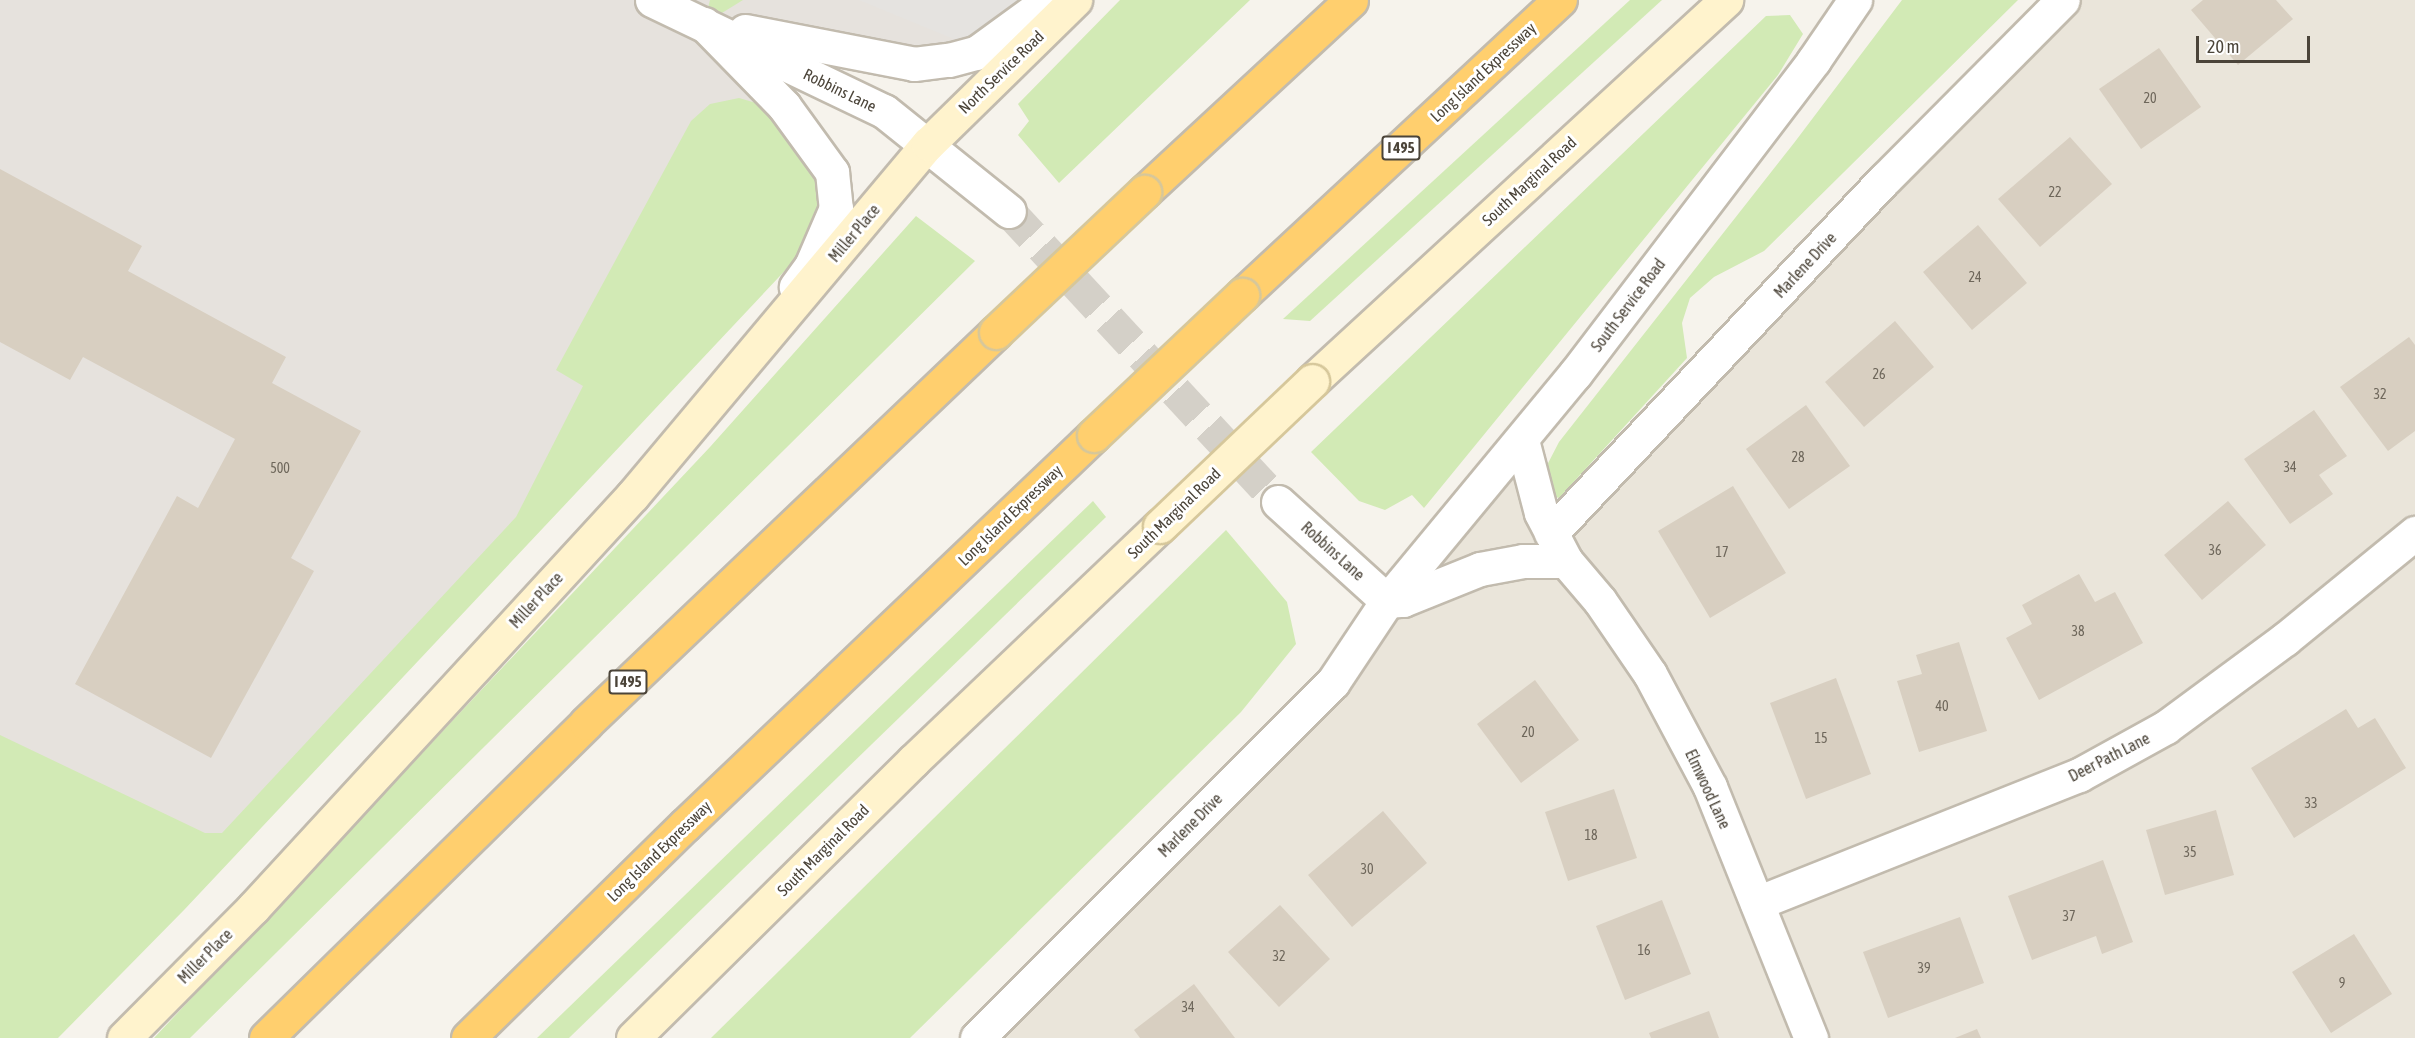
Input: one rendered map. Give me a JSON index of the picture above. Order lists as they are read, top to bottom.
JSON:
{
  "streets": {
    "highway": ["Long Island Expressway", "I 495"],
    "main road": ["North Service Road", "South Marginal Road", "Miller Place"],
    "street": [
      "Robbins Lane",
      "Marlene Drive",
      "South Service Road",
      "Deer Path Lane",
      "Elmwood Lane"
    ]
  },
  "crossings": [
    ["North Service Road", "Robbins Lane"],
    ["North Service Road", "Miller Place"],
    ["Robbins Lane", "Miller Place"],
    ["Robbins Lane", "Marlene Drive"],
    ["Robbins Lane", "South Service Road"],
    ["Marlene Drive", "South Service Road"],
    ["Marlene Drive", "Elmwood Lane"],
    ["South Service Road", "Elmwood Lane"],
    ["Deer Path Lane", "Elmwood Lane"]
  ],
  "house_numbers": [
    "20",
    "22",
    "24",
    "26",
    "32",
    "28",
    "34",
    "500",
    "36",
    "17",
    "38",
    "40",
    "20",
    "15",
    "33",
    "18",
    "35",
    "30",
    "37",
    "16",
    "32",
    "39",
    "9",
    "34"
  ],
  "scale_bar": "20 m"
}
